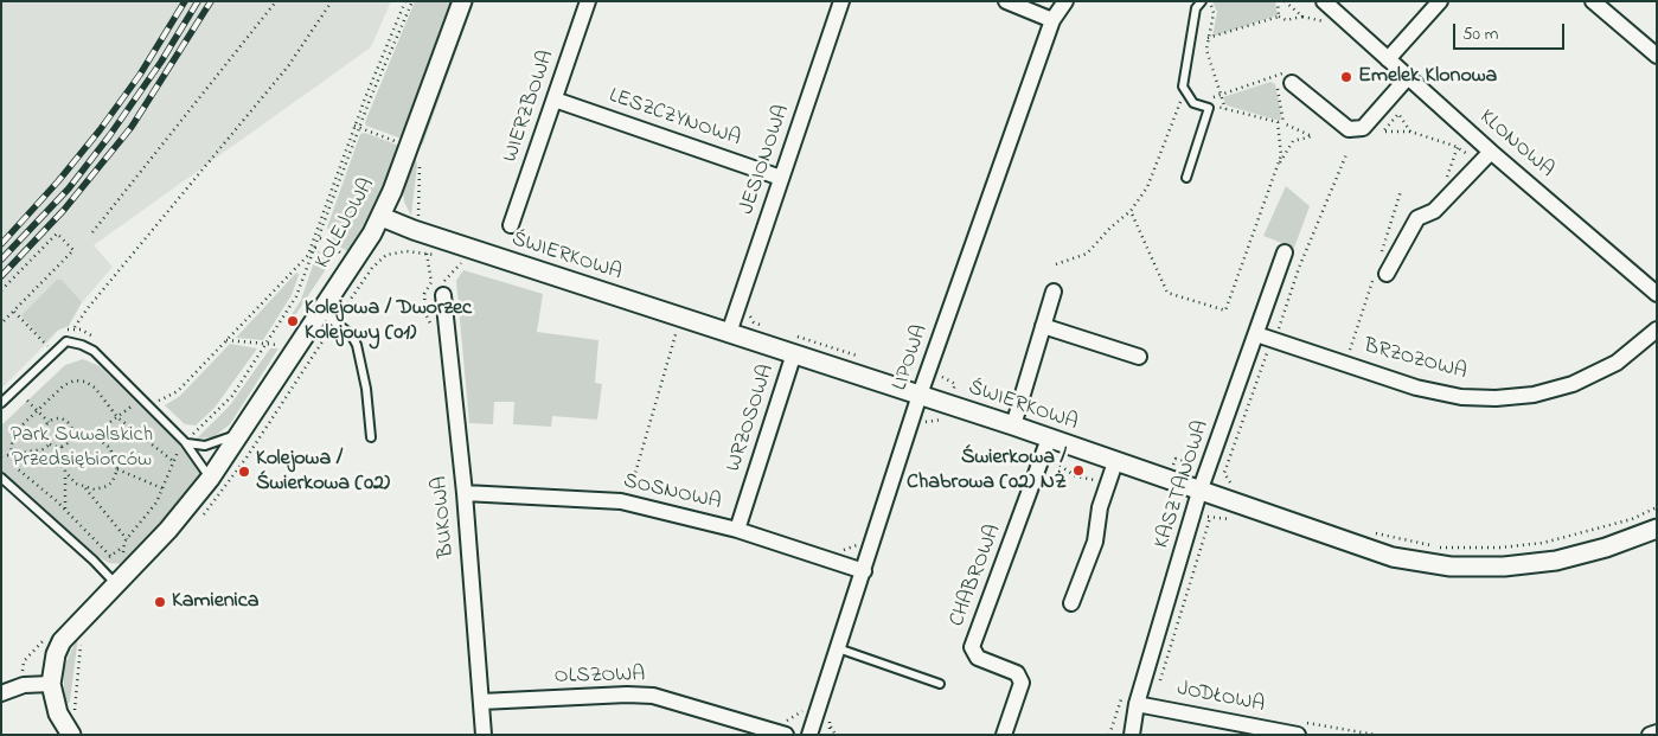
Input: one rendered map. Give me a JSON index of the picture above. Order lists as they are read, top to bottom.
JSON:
{
  "streets": {
    "street": [
      "WIERZBOWA",
      "LESZCZYNOWA",
      "KLONOWA",
      "JESIONOWA",
      "KOLEJOWA",
      "ŚWIERKOWA",
      "LIPOWA",
      "BRZOZOWA",
      "WRZOSOWA",
      "KASZTANOWA",
      "SOSNOWA",
      "BUKOWA",
      "CHABROWA",
      "OLSZOWA",
      "JODŁOWA"
    ]
  },
  "crossings": [
    ["WIERZBOWA", "LESZCZYNOWA"],
    ["LESZCZYNOWA", "JESIONOWA"],
    ["JESIONOWA", "ŚWIERKOWA"],
    ["KOLEJOWA", "ŚWIERKOWA"],
    ["ŚWIERKOWA", "LIPOWA"],
    ["ŚWIERKOWA", "WRZOSOWA"],
    ["ŚWIERKOWA", "KASZTANOWA"],
    ["ŚWIERKOWA", "CHABROWA"],
    ["LIPOWA", "SOSNOWA"],
    ["BRZOZOWA", "KASZTANOWA"],
    ["WRZOSOWA", "SOSNOWA"],
    ["KASZTANOWA", "JODŁOWA"],
    ["SOSNOWA", "BUKOWA"],
    ["BUKOWA", "OLSZOWA"]
  ],
  "parks": ["Park Suwalskich Przedsiębiorców"],
  "places": [
    "Emelek Klonowa",
    "Kolejowa / Dworzec Kolejowy (01)",
    "Świerkowa / Chabrowa (02) NŻ",
    "Kolejowa / Świerkowa (02)",
    "Kamienica"
  ],
  "scale_bar": "50 m"
}
